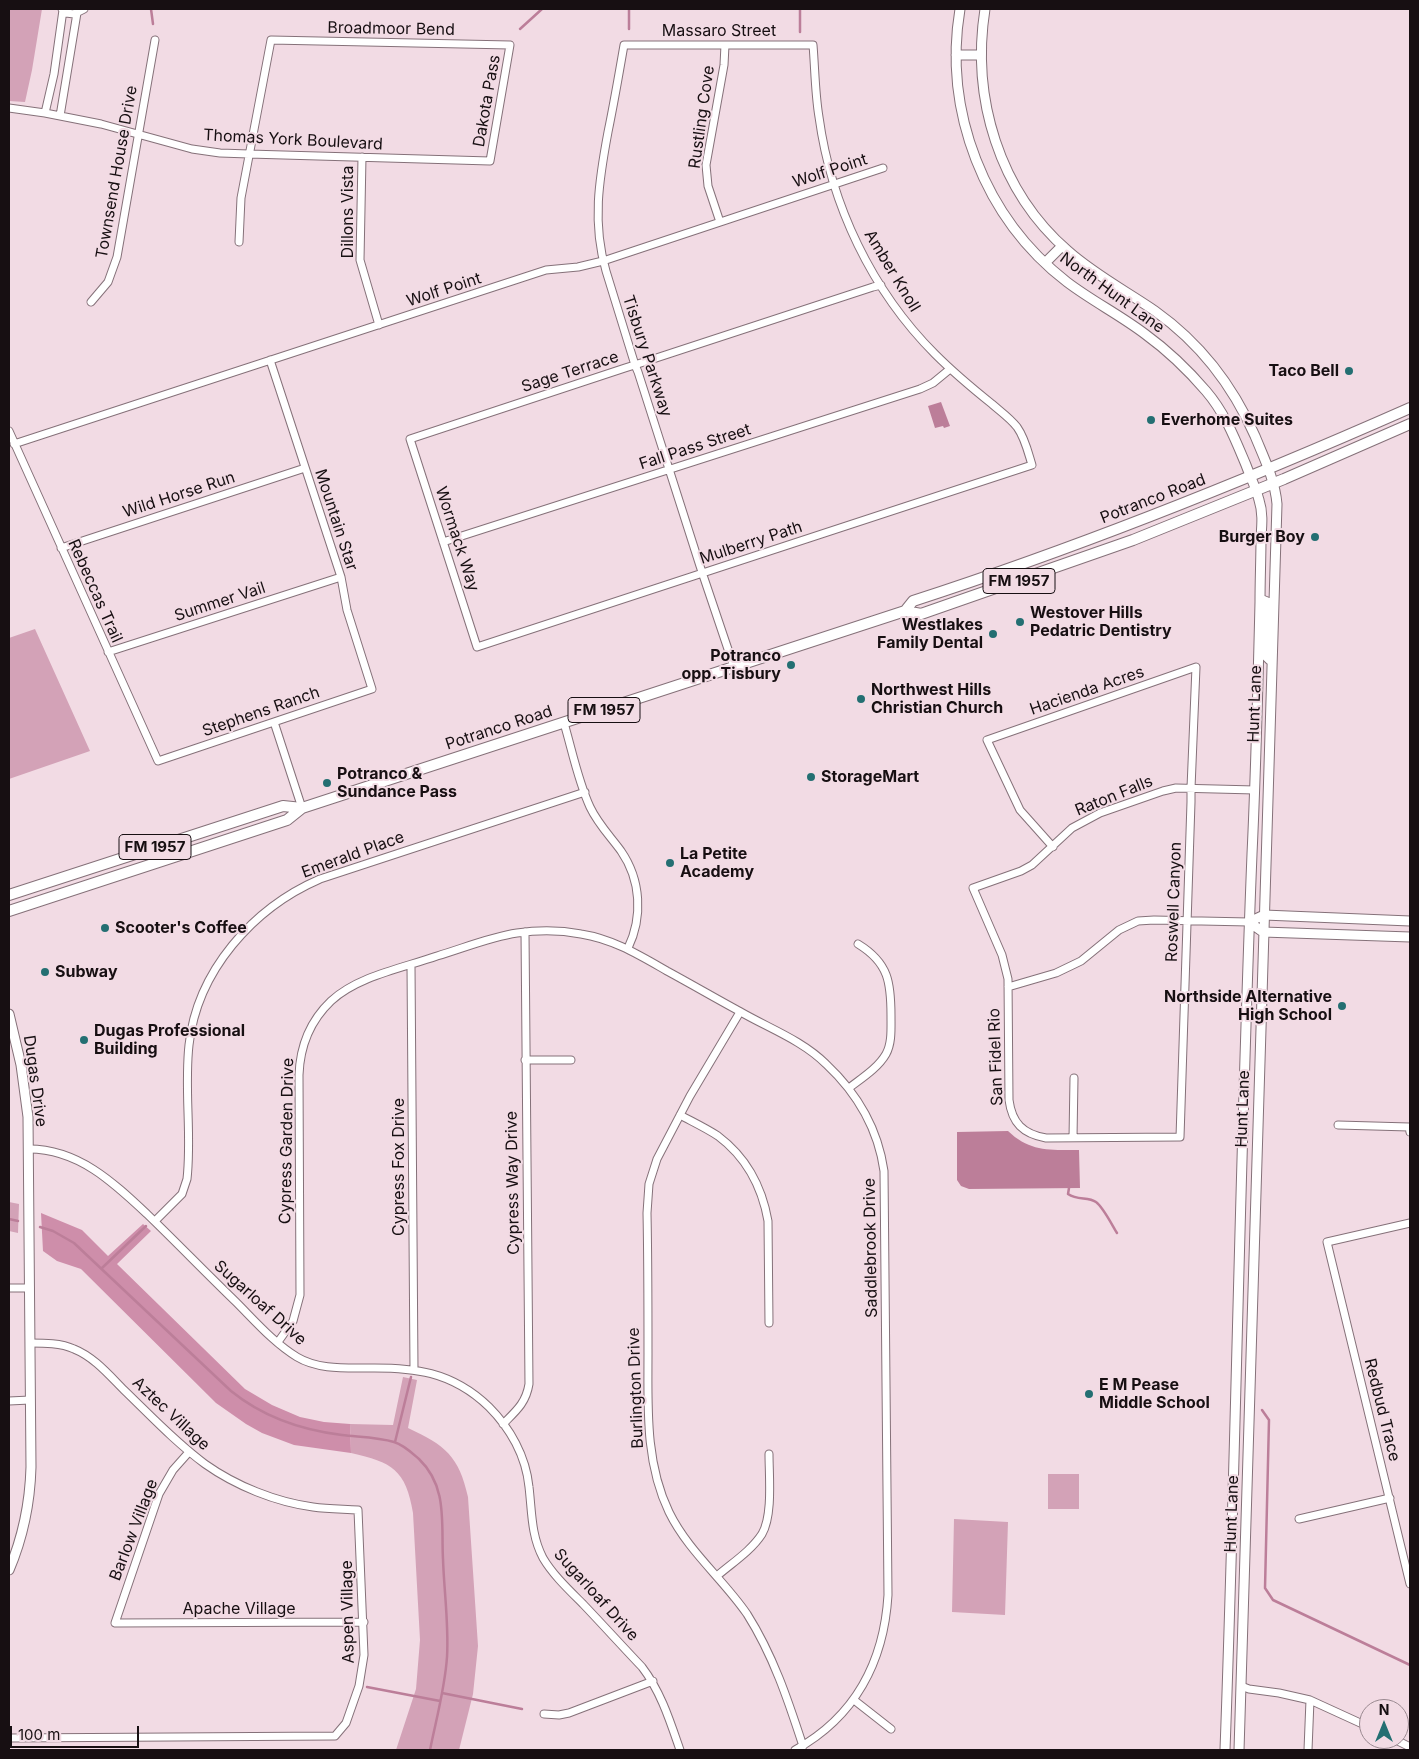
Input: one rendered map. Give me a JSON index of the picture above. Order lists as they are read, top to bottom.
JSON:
{
  "streets": {
    "main road": [
      "North Hunt Lane",
      "Potranco Road",
      "FM 1957",
      "Hunt Lane",
      "Dugas Drive"
    ],
    "street": [
      "Broadmoor Bend",
      "Massaro Street",
      "Dakota Pass",
      "Rustling Cove",
      "Thomas York Boulevard",
      "Wolf Point",
      "Townsend House Drive",
      "Dillons Vista",
      "Amber Knoll",
      "Tisbury Parkway",
      "Sage Terrace",
      "Fall Pass Street",
      "Wild Horse Run",
      "Mountain Star",
      "Wormack Way",
      "Mulberry Path",
      "Rebeccas Trail",
      "Summer Vail",
      "Hacienda Acres",
      "Stephens Ranch",
      "Raton Falls",
      "Emerald Place",
      "Roswell Canyon",
      "San Fidel Rio",
      "Cypress Garden Drive",
      "Cypress Fox Drive",
      "Cypress Way Drive",
      "Saddlebrook Drive",
      "Sugarloaf Drive",
      "Burlington Drive",
      "Redbud Trace",
      "Aztec Village",
      "Barlow Village",
      "Apache Village",
      "Aspen Village"
    ]
  },
  "crossings": [
    ["Broadmoor Bend", "Dakota Pass"],
    ["Broadmoor Bend", "Thomas York Boulevard"],
    ["Massaro Street", "Rustling Cove"],
    ["Massaro Street", "Amber Knoll"],
    ["Massaro Street", "Tisbury Parkway"],
    ["Dakota Pass", "Thomas York Boulevard"],
    ["Rustling Cove", "Wolf Point"],
    ["Thomas York Boulevard", "Townsend House Drive"],
    ["Thomas York Boulevard", "Dillons Vista"],
    ["Wolf Point", "Dillons Vista"],
    ["Wolf Point", "Amber Knoll"],
    ["Wolf Point", "Tisbury Parkway"],
    ["Wolf Point", "Mountain Star"],
    ["Wolf Point", "Rebeccas Trail"],
    ["Amber Knoll", "Sage Terrace"],
    ["Amber Knoll", "Fall Pass Street"],
    ["Amber Knoll", "Mulberry Path"],
    ["North Hunt Lane", "Potranco Road"],
    ["North Hunt Lane", "Hunt Lane"],
    ["Tisbury Parkway", "Sage Terrace"],
    ["Tisbury Parkway", "Fall Pass Street"],
    ["Tisbury Parkway", "Potranco Road"],
    ["Tisbury Parkway", "Mulberry Path"],
    ["Sage Terrace", "Wormack Way"],
    ["Fall Pass Street", "Wormack Way"],
    ["Wild Horse Run", "Mountain Star"],
    ["Wild Horse Run", "Rebeccas Trail"],
    ["Potranco Road", "Hunt Lane"],
    ["Mountain Star", "Summer Vail"],
    ["Mountain Star", "Stephens Ranch"],
    ["Wormack Way", "Mulberry Path"],
    ["Rebeccas Trail", "Summer Vail"],
    ["Rebeccas Trail", "Stephens Ranch"],
    ["Hacienda Acres", "Raton Falls"],
    ["Hacienda Acres", "Roswell Canyon"],
    ["Hunt Lane", "Raton Falls"],
    ["Raton Falls", "Roswell Canyon"],
    ["Raton Falls", "San Fidel Rio"],
    ["Emerald Place", "Sugarloaf Drive"],
    ["Roswell Canyon", "San Fidel Rio"],
    ["Dugas Drive", "Sugarloaf Drive"],
    ["Dugas Drive", "Aztec Village"],
    ["Cypress Garden Drive", "Cypress Fox Drive"],
    ["Cypress Garden Drive", "Cypress Way Drive"],
    ["Cypress Garden Drive", "Saddlebrook Drive"],
    ["Cypress Garden Drive", "Sugarloaf Drive"],
    ["Cypress Fox Drive", "Sugarloaf Drive"],
    ["Cypress Way Drive", "Saddlebrook Drive"],
    ["Cypress Way Drive", "Sugarloaf Drive"],
    ["Saddlebrook Drive", "Burlington Drive"],
    ["Aztec Village", "Barlow Village"],
    ["Aztec Village", "Aspen Village"],
    ["Barlow Village", "Apache Village"],
    ["Apache Village", "Aspen Village"]
  ],
  "places": [
    "Taco Bell",
    "Everhome Suites",
    "Burger Boy",
    "Westover Hills Pedatric Dentistry",
    "Westlakes Family Dental",
    "Potranco opp. Tisbury",
    "Northwest Hills Christian Church",
    "StorageMart",
    "Potranco & Sundance Pass",
    "La Petite Academy",
    "Scooter's Coffee",
    "Subway",
    "Northside Alternative High School",
    "Dugas Professional Building",
    "E M Pease Middle School"
  ],
  "scale_bar": "100 m",
  "north": "top"
}
